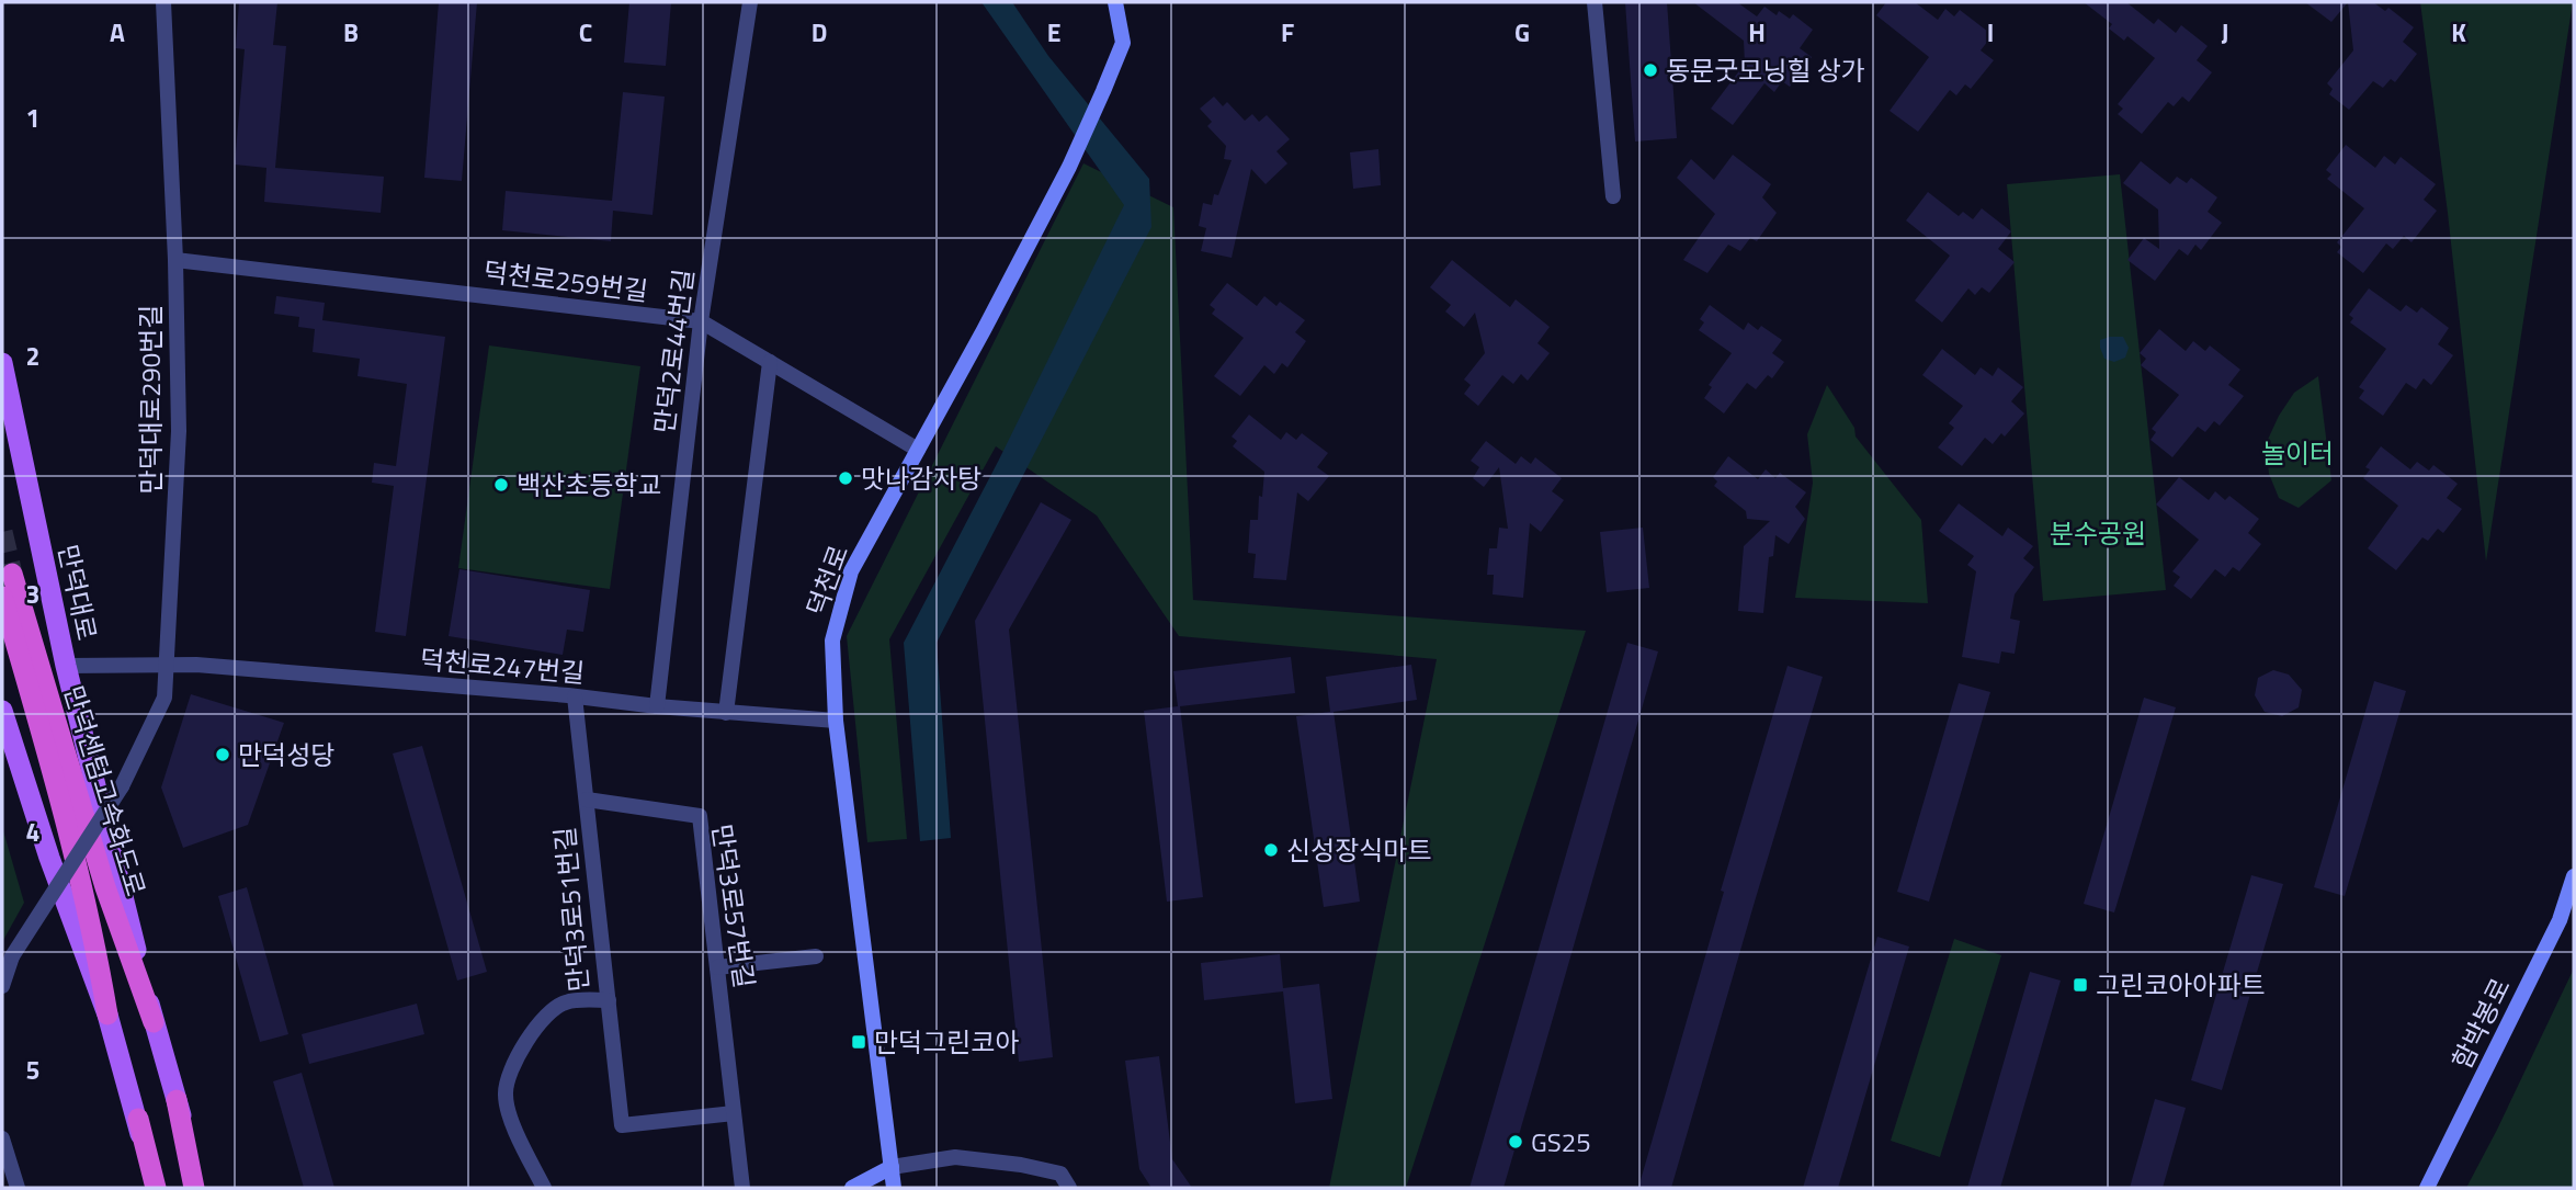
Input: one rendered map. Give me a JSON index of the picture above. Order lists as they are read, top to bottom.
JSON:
{
  "streets": {
    "highway": ["만덕센텀고속화도로"],
    "main road": ["덕천로", "만덕대로", "함박봉로"],
    "street": [
      "덕천로259번길",
      "만덕2로44번길",
      "만덕대로290번길",
      "덕천로247번길",
      "만덕3로57번길",
      "만덕3로51번길"
    ]
  },
  "crossings": [
    ["덕천로259번길", "만덕2로44번길"],
    ["덕천로259번길", "만덕대로290번길"],
    ["덕천로259번길", "덕천로"],
    ["만덕2로44번길", "덕천로247번길"],
    ["만덕대로290번길", "덕천로247번길"],
    ["덕천로", "덕천로247번길"],
    ["만덕대로", "덕천로247번길"],
    ["만덕대로", "만덕센텀고속화도로"],
    ["덕천로247번길", "만덕3로51번길"],
    ["만덕3로57번길", "만덕3로51번길"]
  ],
  "parks": ["놀이터", "분수공원"],
  "places": {
    "other": [
      "동문굿모닝힐 상가",
      "맛나감자탕",
      "백산초등학교",
      "만덕성당",
      "신성장식마트",
      "GS25"
    ],
    "transit": ["그린코아아파트", "만덕그린코아"]
  },
  "grid": {
    "columns": [
      "A",
      "B",
      "C",
      "D",
      "E",
      "F",
      "G",
      "H",
      "I",
      "J",
      "K"
    ],
    "rows": [
      "1",
      "2",
      "3",
      "4",
      "5"
    ]
  }
}
